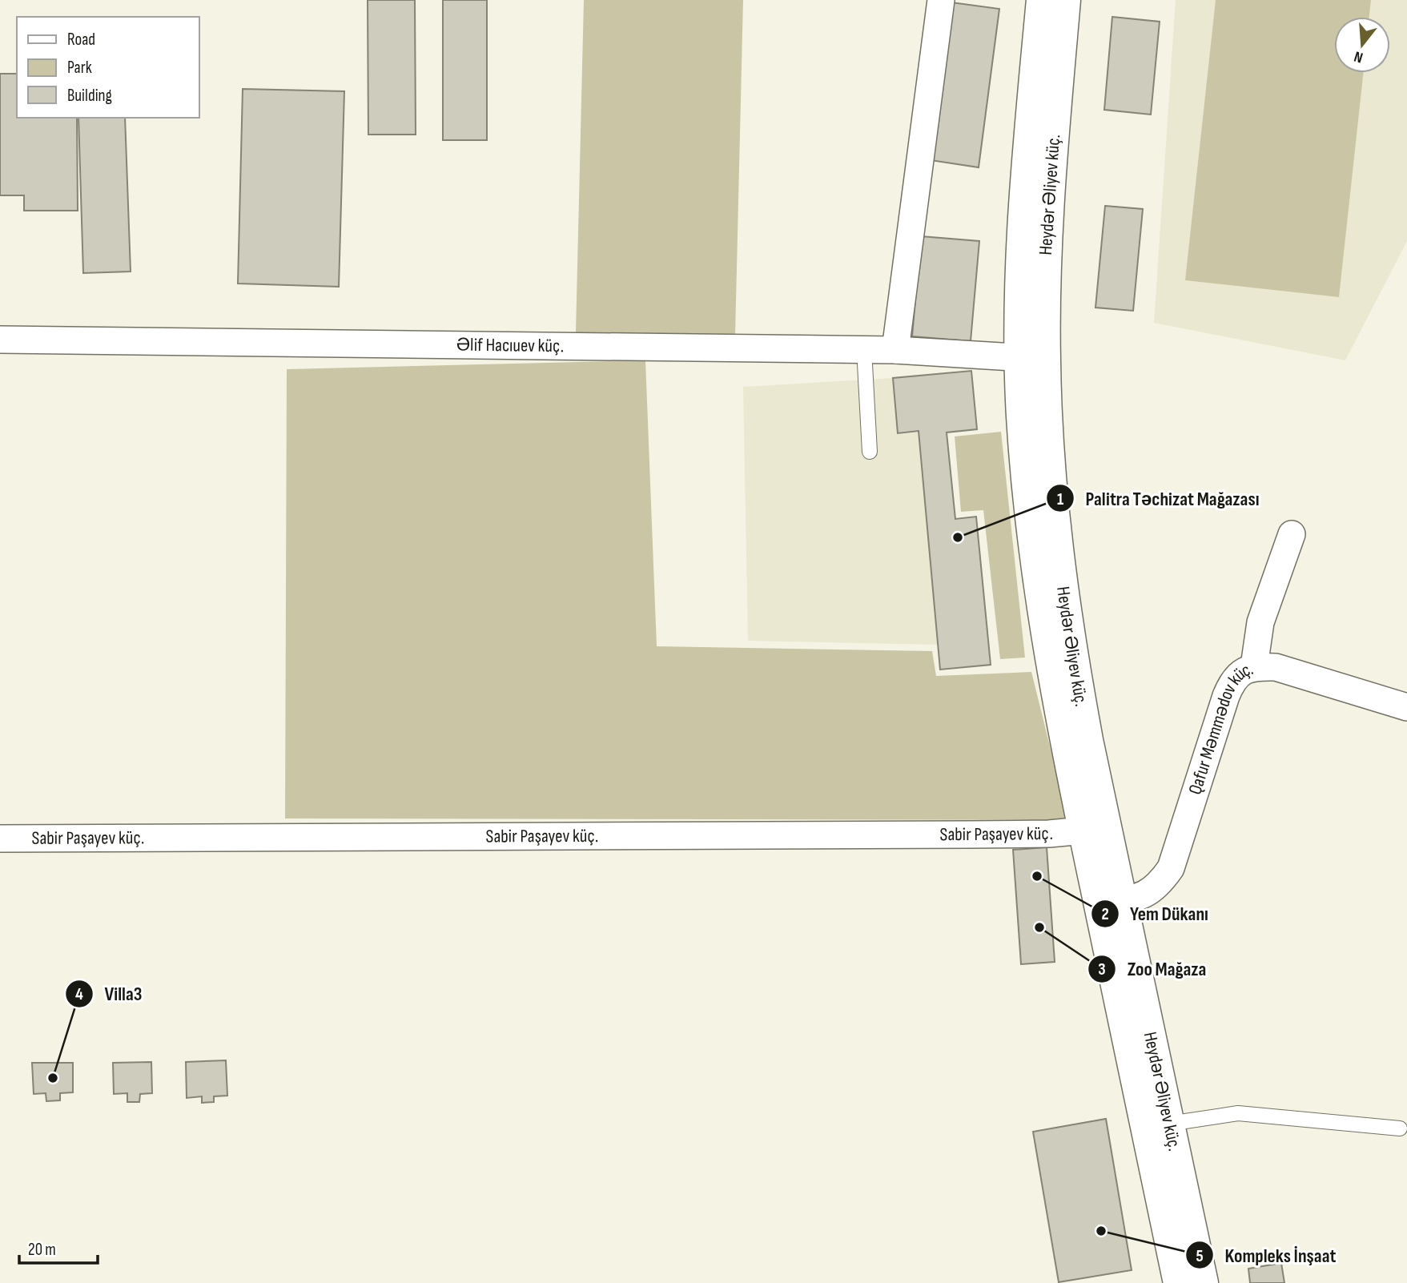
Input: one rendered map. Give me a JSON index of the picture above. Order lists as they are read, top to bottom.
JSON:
{
  "streets": {
    "main road": ["Heydər Əliyev küç."],
    "street": ["Əlif Hacıuev küç.", "Qafur Məmmədov küç.", "Sabir Paşayev küç."]
  },
  "crossings": [
    ["Heydər Əliyev küç.", "Əlif Hacıuev küç."],
    ["Heydər Əliyev küç.", "Qafur Məmmədov küç."],
    ["Heydər Əliyev küç.", "Sabir Paşayev küç."]
  ],
  "places": [
    "Palitra Təchizat Mağazası",
    "Yem Dükanı",
    "Zoo Mağaza",
    "Villa3",
    "Kompleks İnşaat"
  ],
  "legend": ["Road", "Park", "Building"],
  "scale_bar": "20 m",
  "north": "bottom"
}
